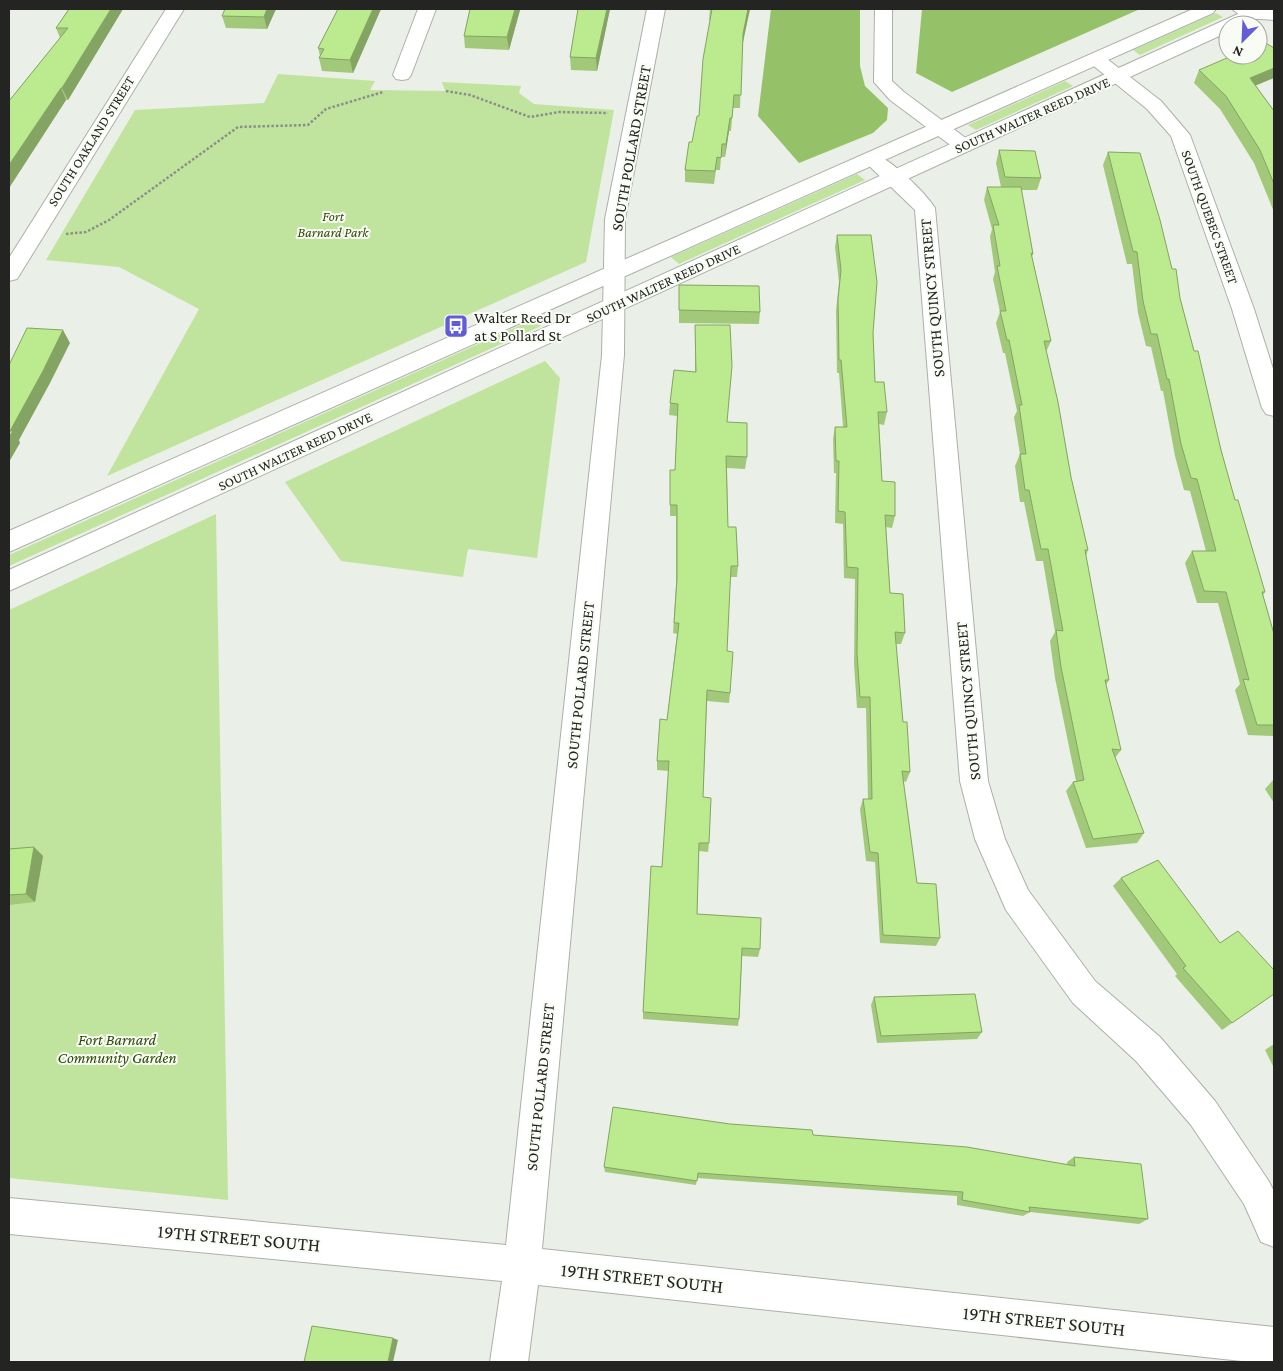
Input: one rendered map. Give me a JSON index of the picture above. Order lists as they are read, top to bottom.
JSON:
{
  "streets": {
    "street": [
      "SOUTH WALTER REED DRIVE",
      "SOUTH OAKLAND STREET",
      "SOUTH POLLARD STREET",
      "SOUTH QUEBEC STREET",
      "SOUTH QUINCY STREET",
      "19TH STREET SOUTH"
    ]
  },
  "crossings": [
    ["SOUTH WALTER REED DRIVE", "SOUTH POLLARD STREET"],
    ["SOUTH WALTER REED DRIVE", "SOUTH QUEBEC STREET"],
    ["SOUTH WALTER REED DRIVE", "SOUTH QUINCY STREET"],
    ["SOUTH POLLARD STREET", "19TH STREET SOUTH"]
  ],
  "parks": ["Fort Barnard Park", "Fort Barnard Community Garden"],
  "places": {
    "bus stop": ["Walter Reed Dr at S Pollard St"]
  },
  "north": "bottom left"
}
